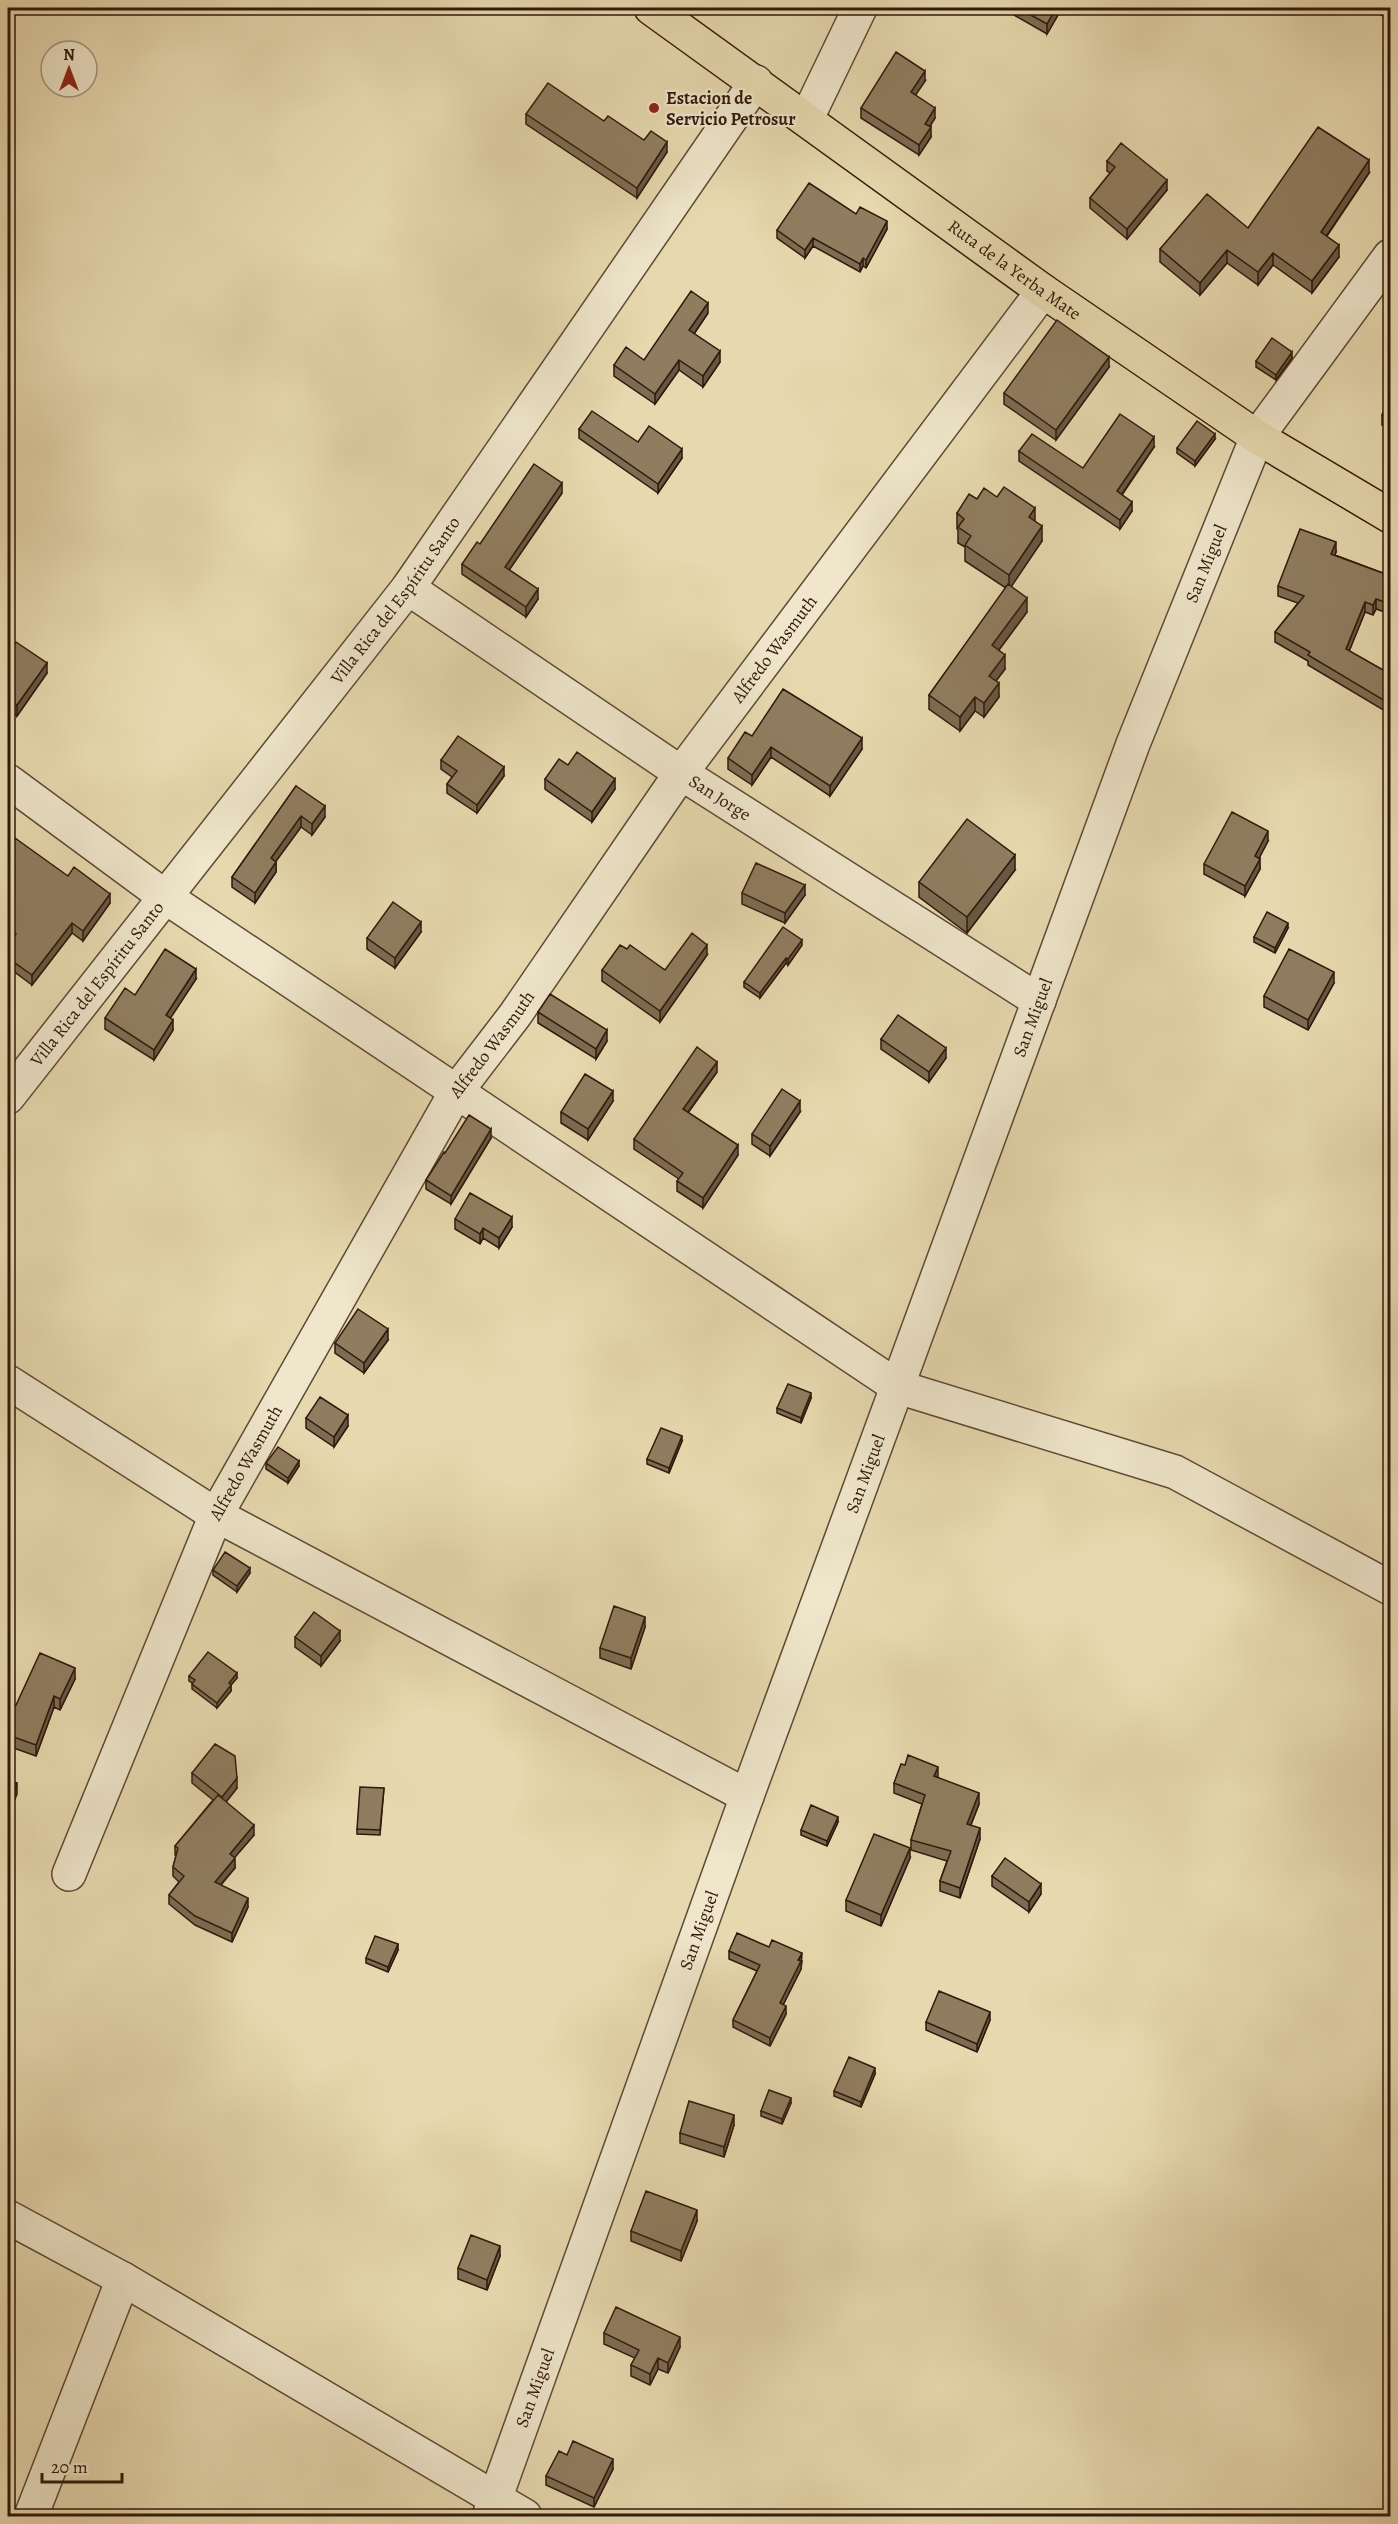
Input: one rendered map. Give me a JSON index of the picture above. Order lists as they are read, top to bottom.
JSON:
{
  "streets": {
    "main road": ["Ruta de la Yerba Mate"],
    "street": [
      "San Miguel",
      "Villa Rica del Espíritu Santo",
      "Alfredo Wasmuth",
      "San Jorge"
    ]
  },
  "crossings": [
    ["Ruta de la Yerba Mate", "San Miguel"],
    ["Ruta de la Yerba Mate", "Villa Rica del Espíritu Santo"],
    ["Ruta de la Yerba Mate", "Alfredo Wasmuth"],
    ["San Miguel", "San Jorge"],
    ["Villa Rica del Espíritu Santo", "San Jorge"],
    ["Alfredo Wasmuth", "San Jorge"]
  ],
  "places": ["Estacion de Servicio Petrosur"],
  "scale_bar": "20 m",
  "north": "top"
}
